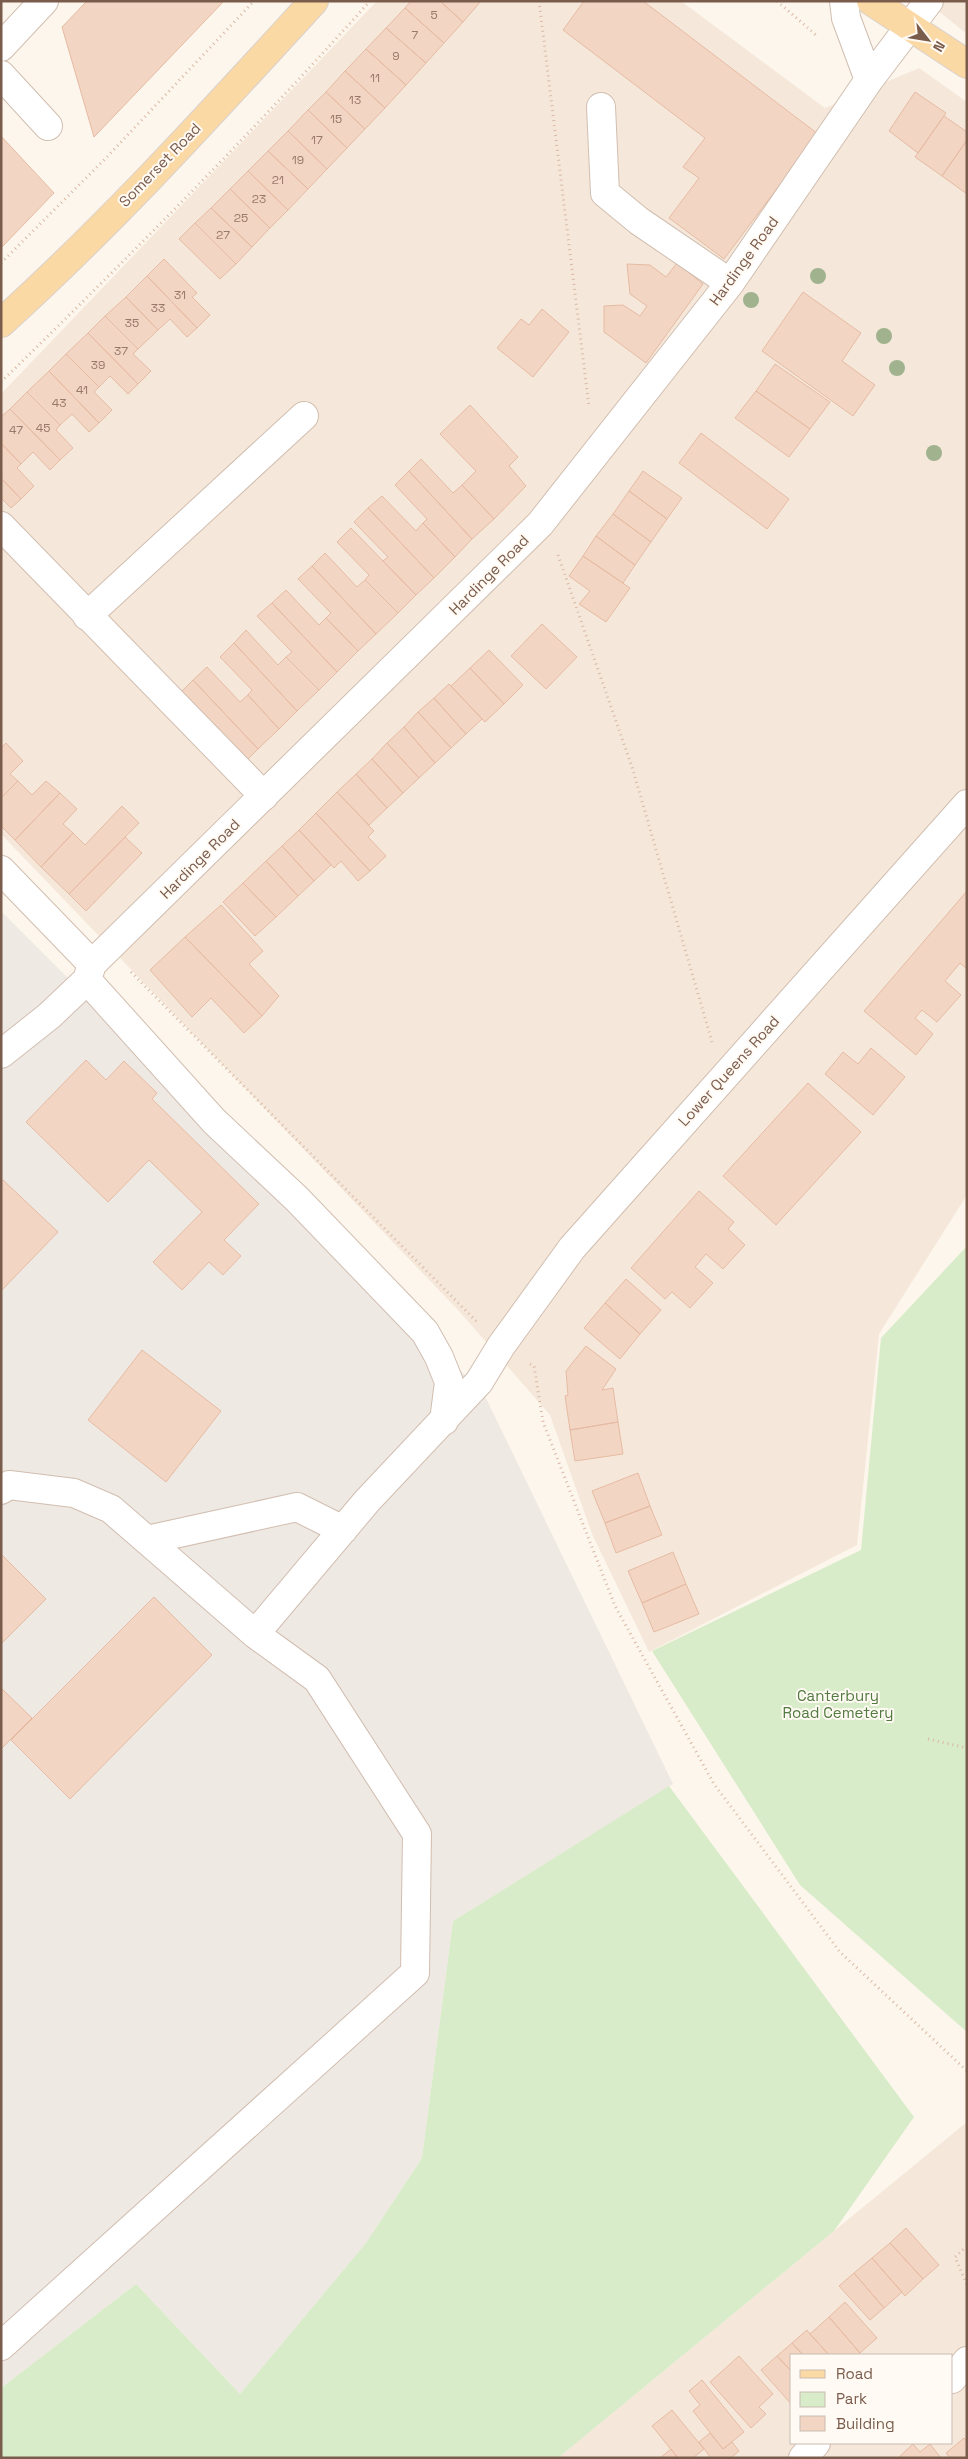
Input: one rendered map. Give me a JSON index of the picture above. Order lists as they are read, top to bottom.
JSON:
{
  "streets": {
    "main road": ["Somerset Road"],
    "street": ["Hardinge Road", "Lower Queens Road"]
  },
  "parks": ["Canterbury Road Cemetery"],
  "house_numbers": [
    "5",
    "7",
    "9",
    "11",
    "13",
    "15",
    "17",
    "19",
    "21",
    "23",
    "25",
    "27",
    "31",
    "33",
    "35",
    "37",
    "39",
    "41",
    "43",
    "45",
    "47"
  ],
  "legend": ["Road", "Park", "Building"],
  "north": "bottom right"
}
